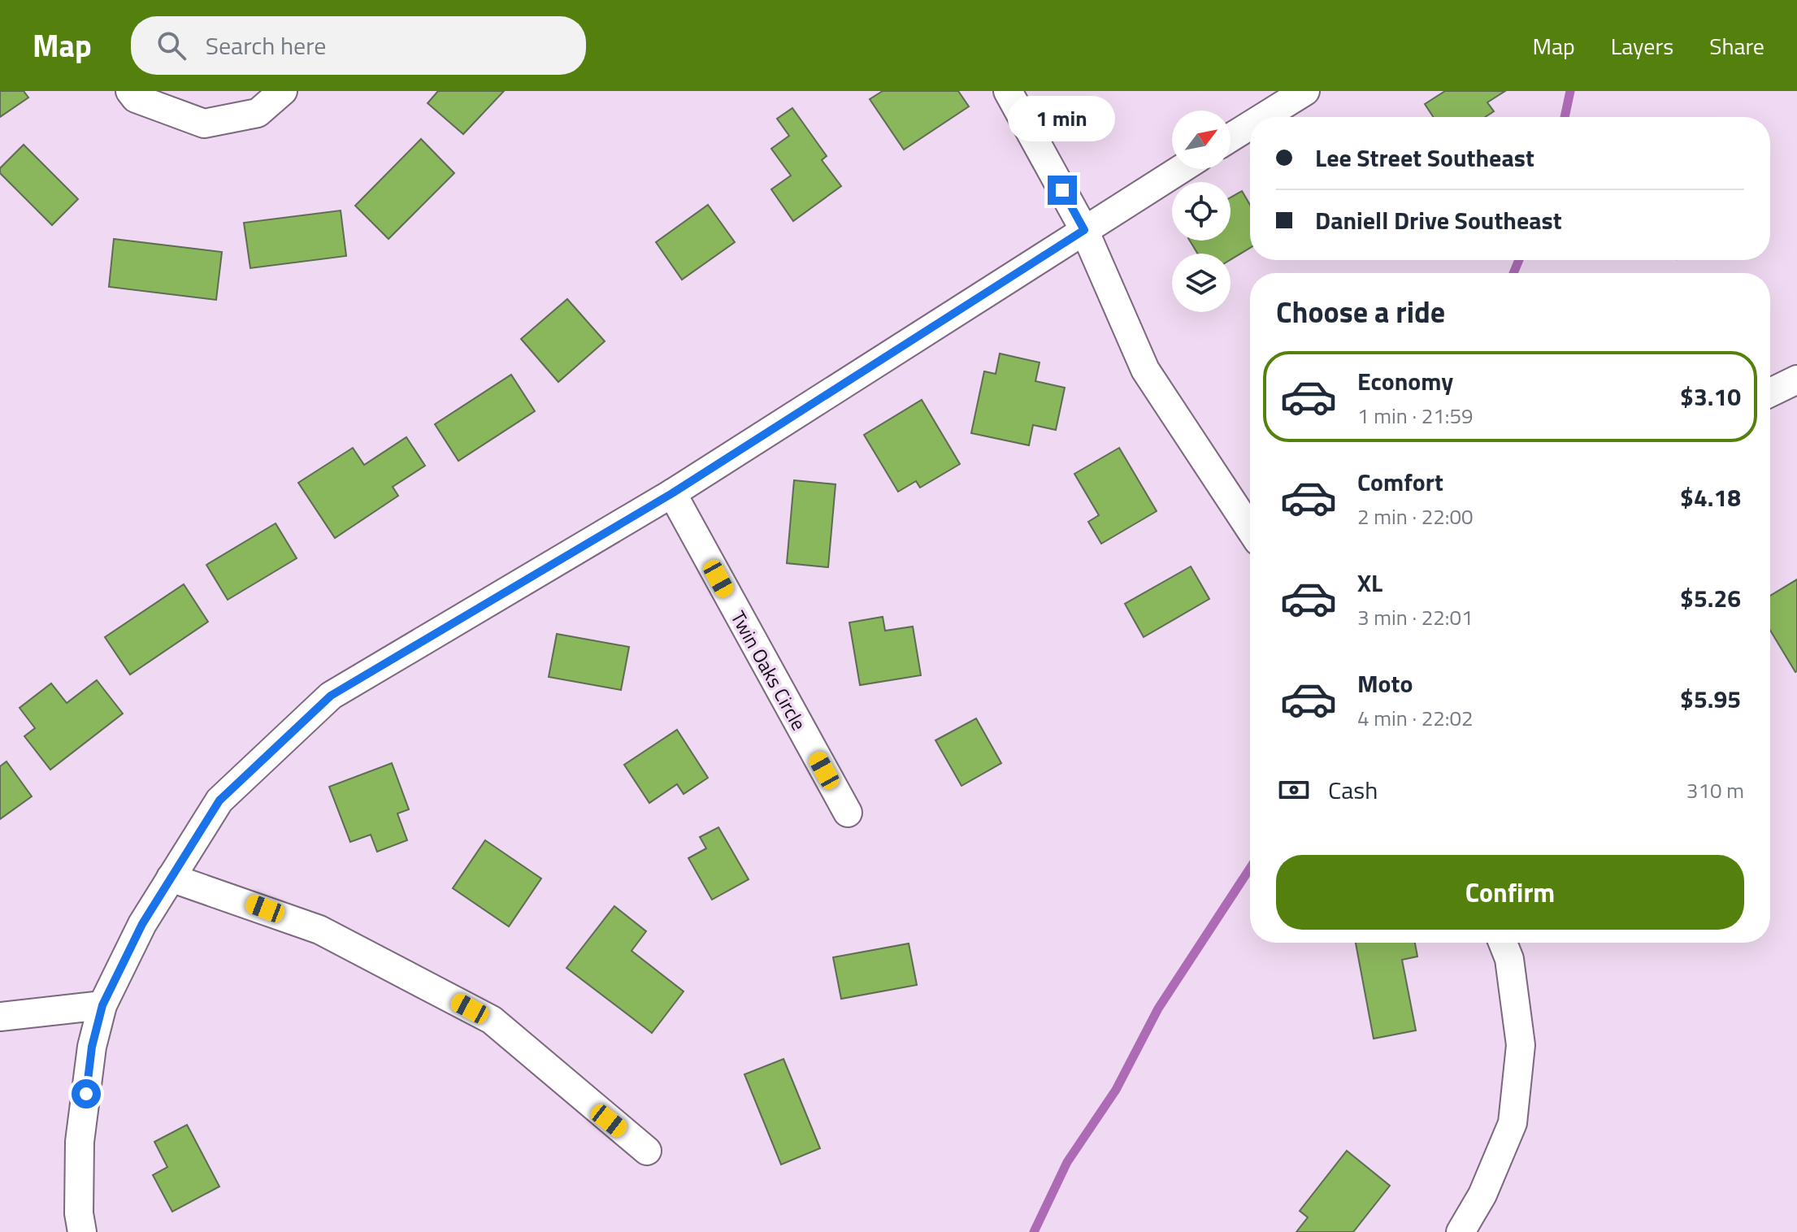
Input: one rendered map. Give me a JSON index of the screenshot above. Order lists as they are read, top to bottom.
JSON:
{
  "streets": {
    "street": ["Twin Oaks Circle"]
  },
  "north": "top right",
  "page": {
    "header": "Map",
    "search": "Search here",
    "nav": ["Map", "Layers", "Share"],
    "bubble": "1 min",
    "banner": ["Lee Street Southeast", "Daniell Drive Southeast"],
    "heading": "Choose a ride",
    "list": [
      {
        "name": "Economy",
        "note": "1 min · 21:59",
        "value": "$3.10"
      },
      {
        "name": "Comfort",
        "note": "2 min · 22:00",
        "value": "$4.18"
      },
      {
        "name": "XL",
        "note": "3 min · 22:01",
        "value": "$5.26"
      },
      {
        "name": "Moto",
        "note": "4 min · 22:02",
        "value": "$5.95"
      }
    ],
    "pay": ["Cash", "310 m"],
    "buttons": "Confirm"
  }
}
